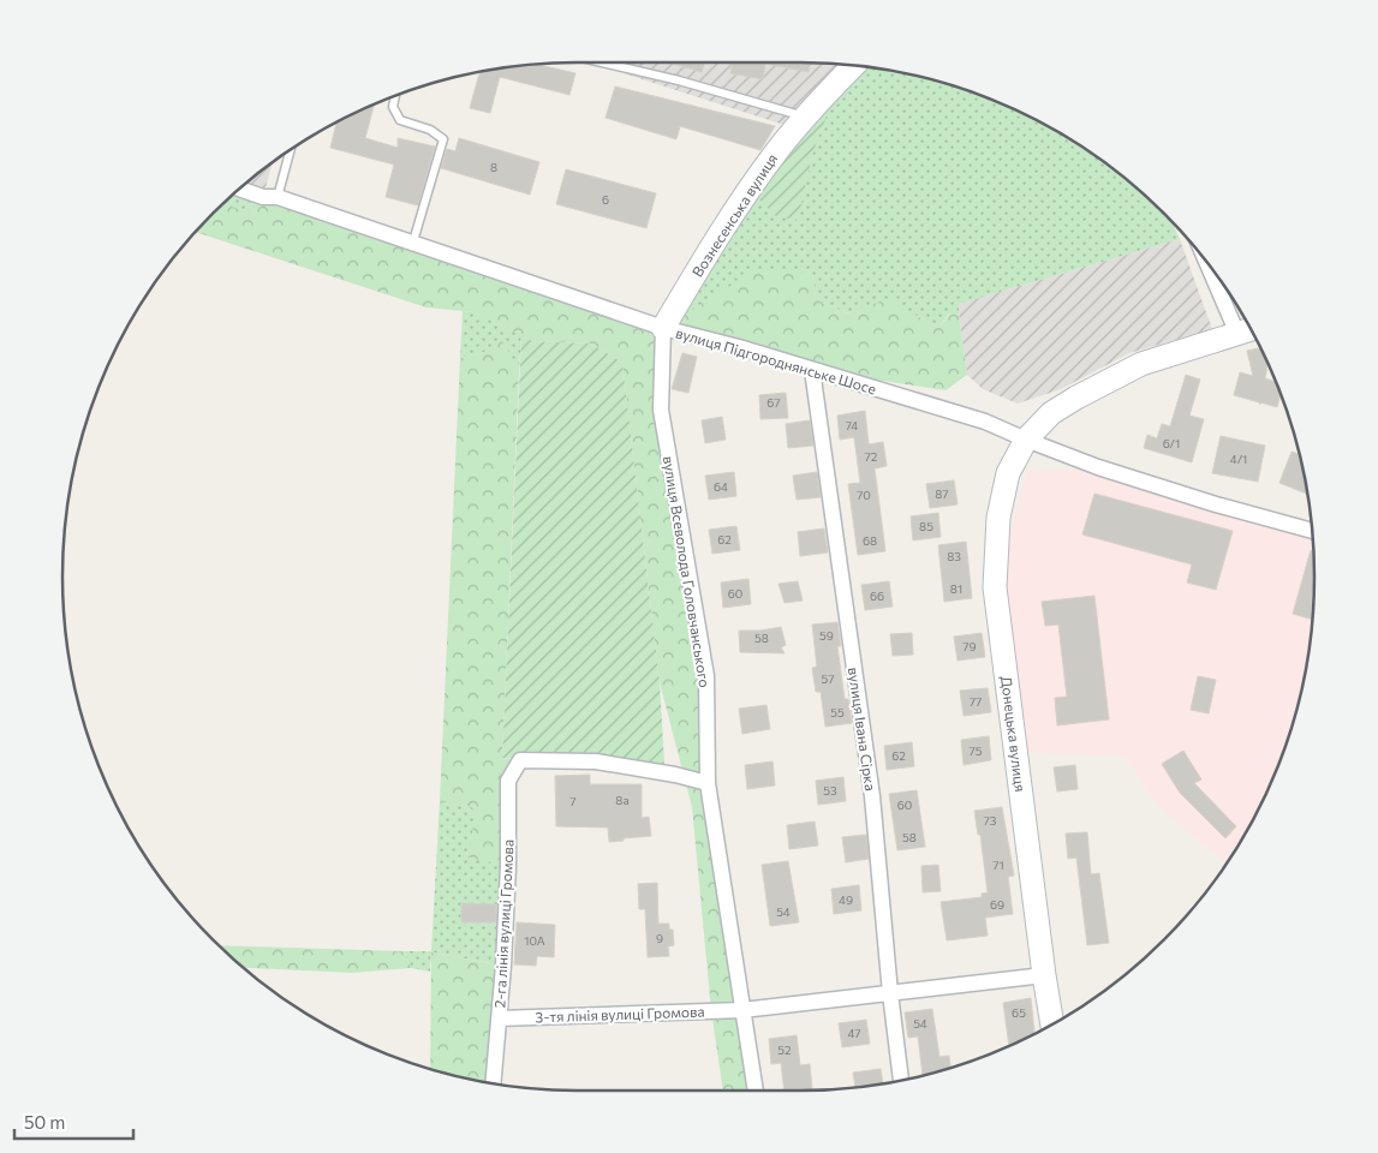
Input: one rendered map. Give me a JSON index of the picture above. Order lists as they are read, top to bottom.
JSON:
{
  "streets": {
    "street": [
      "Вознесенська вулиця",
      "вулиця Підгороднянське Шосе",
      "вулиця Всеволода Головчанського",
      "вулиця Івана Сірка",
      "Донецька вулиця",
      "2-га лінія вулиці Громова",
      "3-тя лінія вулиці Громова"
    ]
  },
  "crossings": [
    ["Вознесенська вулиця", "вулиця Підгороднянське Шосе"],
    ["Вознесенська вулиця", "вулиця Всеволода Головчанського"],
    ["вулиця Підгороднянське Шосе", "вулиця Всеволода Головчанського"],
    ["вулиця Підгороднянське Шосе", "вулиця Івана Сірка"],
    ["вулиця Підгороднянське Шосе", "Донецька вулиця"],
    ["вулиця Всеволода Головчанського", "2-га лінія вулиці Громова"],
    ["вулиця Всеволода Головчанського", "3-тя лінія вулиці Громова"],
    ["вулиця Івана Сірка", "3-тя лінія вулиці Громова"],
    ["Донецька вулиця", "3-тя лінія вулиці Громова"],
    ["2-га лінія вулиці Громова", "3-тя лінія вулиці Громова"]
  ],
  "house_numbers": [
    "8",
    "6",
    "67",
    "74",
    "6/1",
    "72",
    "4/1",
    "64",
    "87",
    "70",
    "85",
    "62",
    "68",
    "83",
    "81",
    "60",
    "66",
    "59",
    "58",
    "79",
    "57",
    "77",
    "55",
    "75",
    "62",
    "53",
    "8а",
    "7",
    "60",
    "73",
    "58",
    "71",
    "49",
    "69",
    "54",
    "9",
    "10А",
    "65",
    "54",
    "47",
    "52"
  ],
  "scale_bar": "50 m"
}
